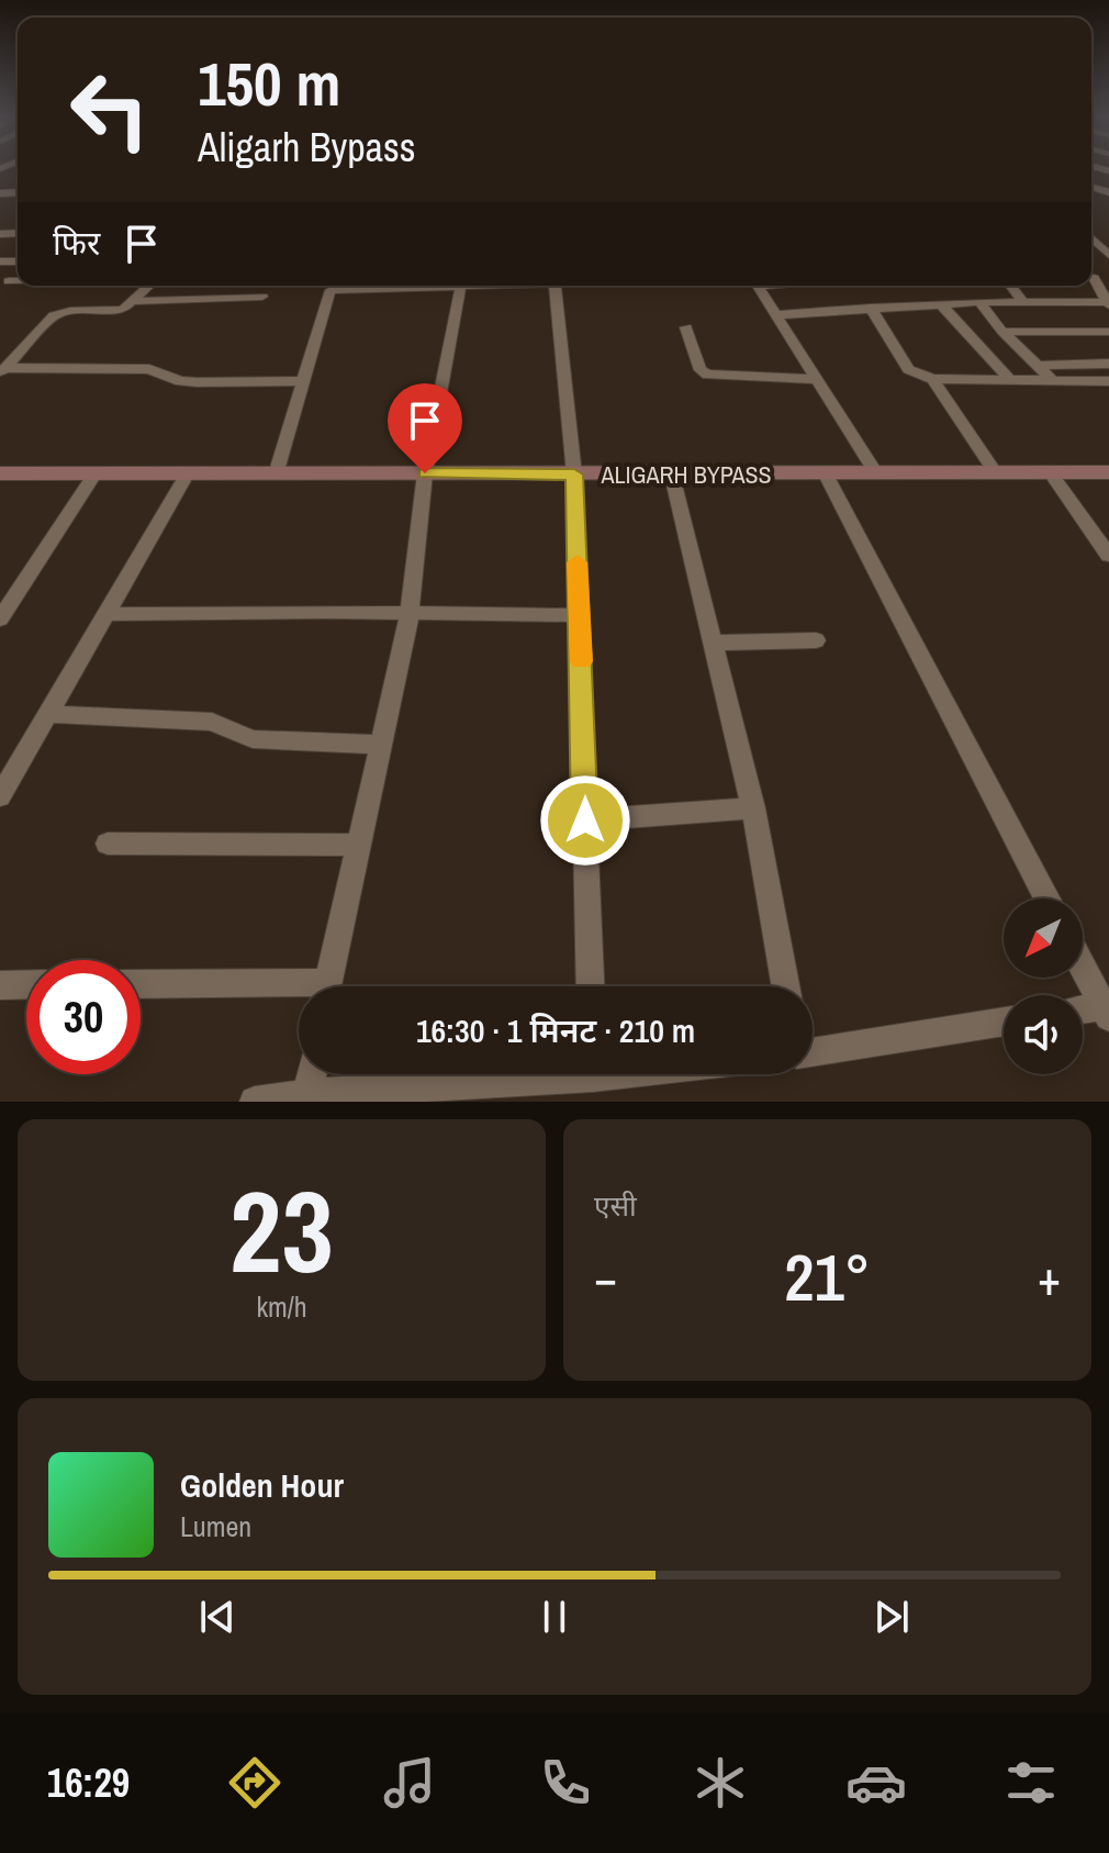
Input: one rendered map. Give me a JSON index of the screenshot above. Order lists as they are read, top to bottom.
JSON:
{
  "streets": {
    "main road": ["ALIGARH BYPASS"]
  },
  "north": "bottom left",
  "page": {
    "turn": ["150 m", "Aligarh Bypass"],
    "then": "फिर",
    "limit": "30",
    "trip": "16:30 · 1 मिनट · 210 m",
    "tile": [
      ["23", "km/h"],
      "एसी"
    ],
    "heat": ["−", "21°", "+"],
    "song": ["Golden Hour", "Lumen"],
    "tabs": "16:29"
  }
}
